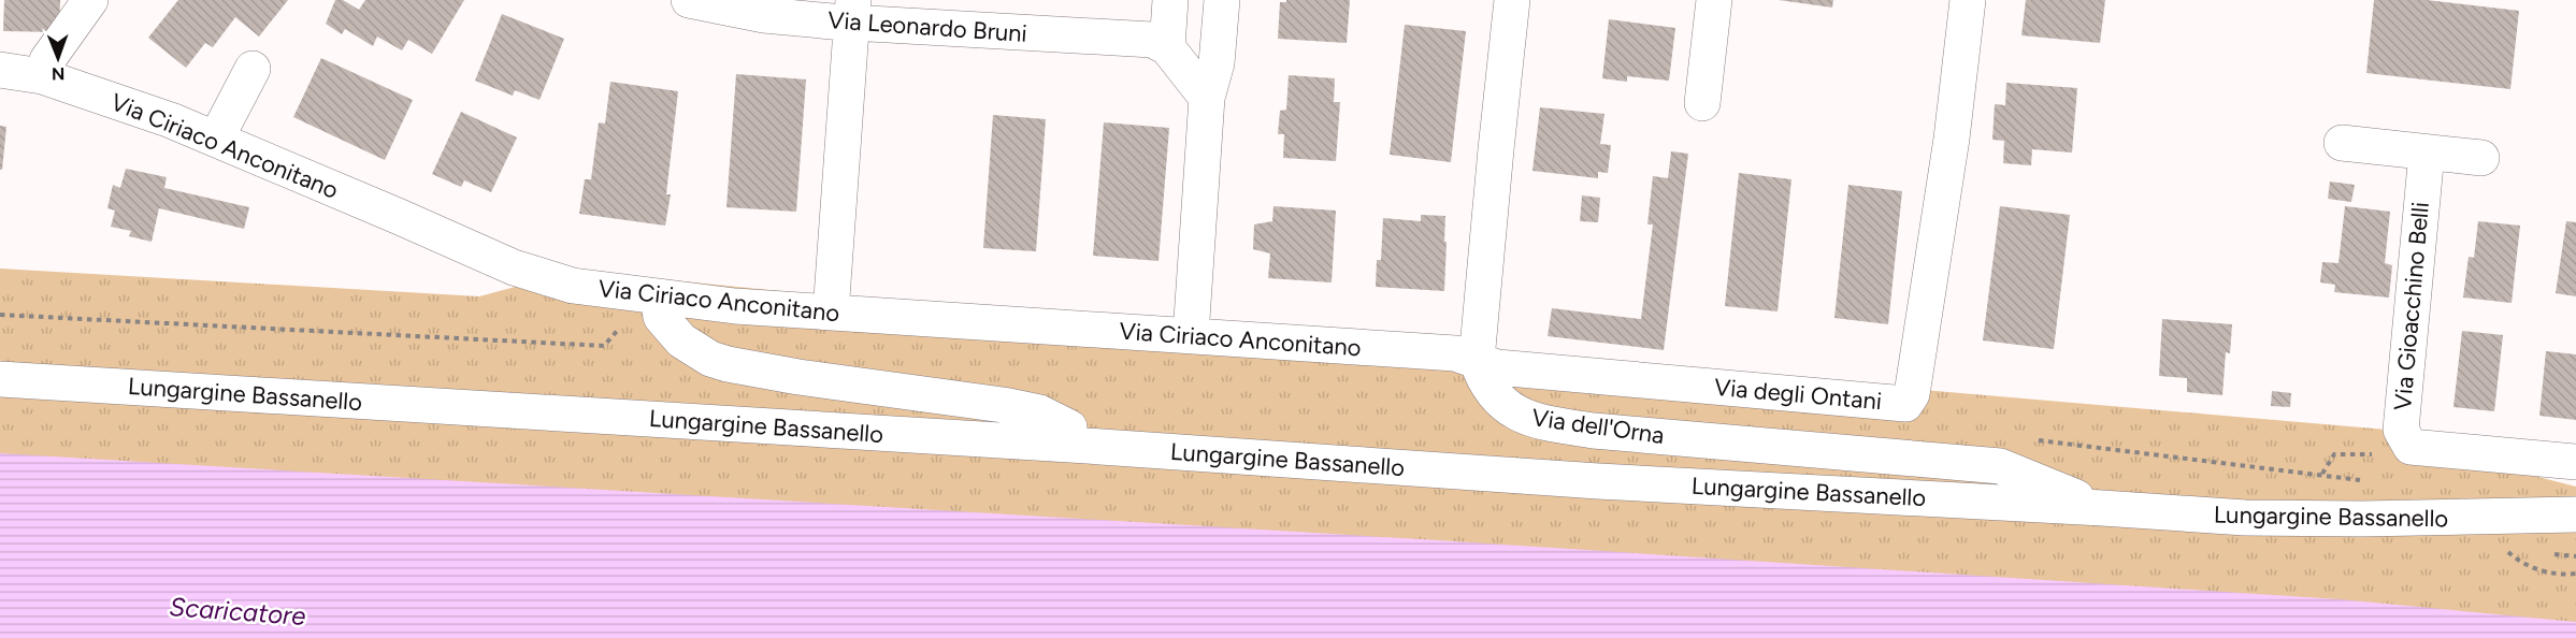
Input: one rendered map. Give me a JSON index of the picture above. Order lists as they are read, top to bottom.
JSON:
{
  "streets": {
    "street": [
      "Via Leonardo Bruni",
      "Via Ciriaco Anconitano",
      "Via Gioacchino Belli",
      "Lungargine Bassanello",
      "Via degli Ontani",
      "Via dell'Orna"
    ]
  },
  "crossings": [
    ["Via Ciriaco Anconitano", "Via degli Ontani"],
    ["Via Ciriaco Anconitano", "Via dell'Orna"],
    ["Lungargine Bassanello", "Via dell'Orna"],
    ["Via degli Ontani", "Via dell'Orna"]
  ],
  "water": ["Scaricatore"],
  "north": "bottom"
}
